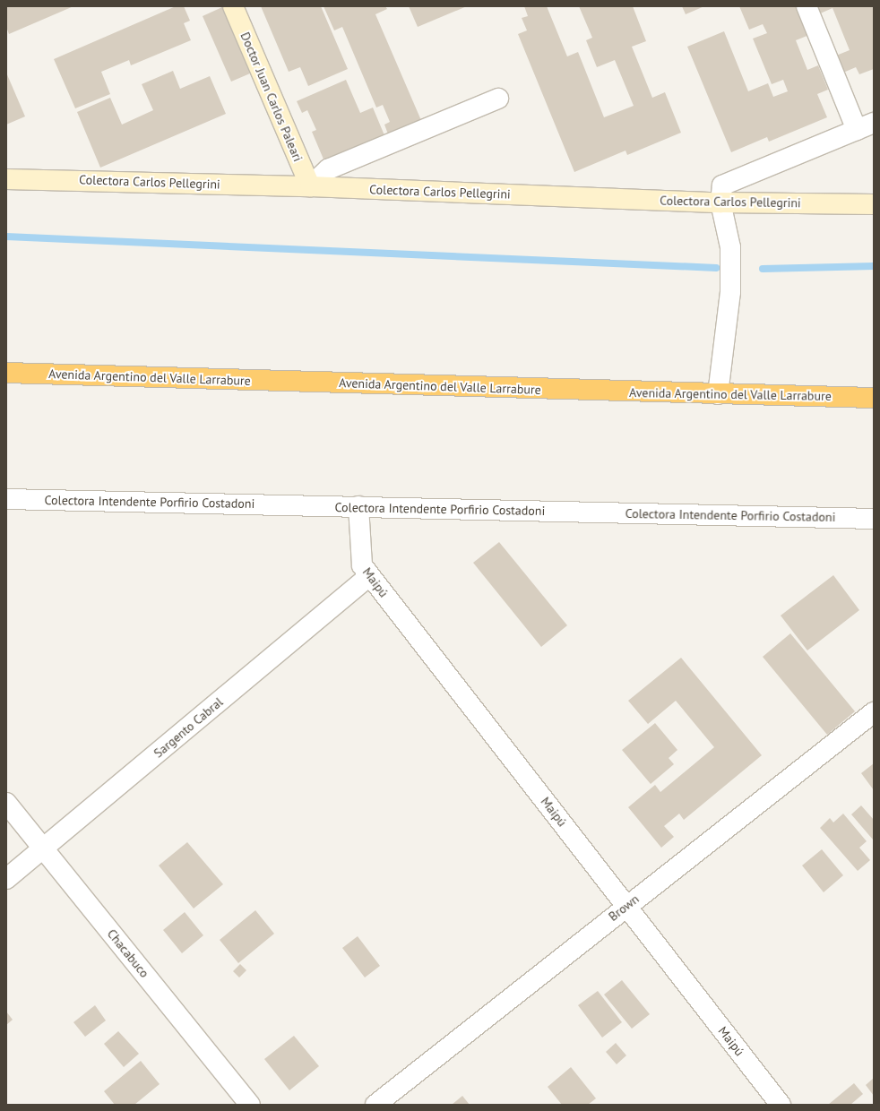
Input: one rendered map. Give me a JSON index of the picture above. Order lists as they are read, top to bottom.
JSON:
{
  "streets": {
    "highway": ["Avenida Argentino del Valle Larrabure"],
    "street": [
      "Doctor Juan Carlos Paleari",
      "Colectora Carlos Pellegrini",
      "Colectora Intendente Porfirio Costadoni",
      "Maipú",
      "Sargento Cabral",
      "Brown",
      "Chacabuco"
    ]
  },
  "crossings": [
    ["Doctor Juan Carlos Paleari", "Colectora Carlos Pellegrini"],
    ["Colectora Intendente Porfirio Costadoni", "Maipú"],
    ["Maipú", "Sargento Cabral"],
    ["Maipú", "Brown"],
    ["Sargento Cabral", "Chacabuco"]
  ]
}
